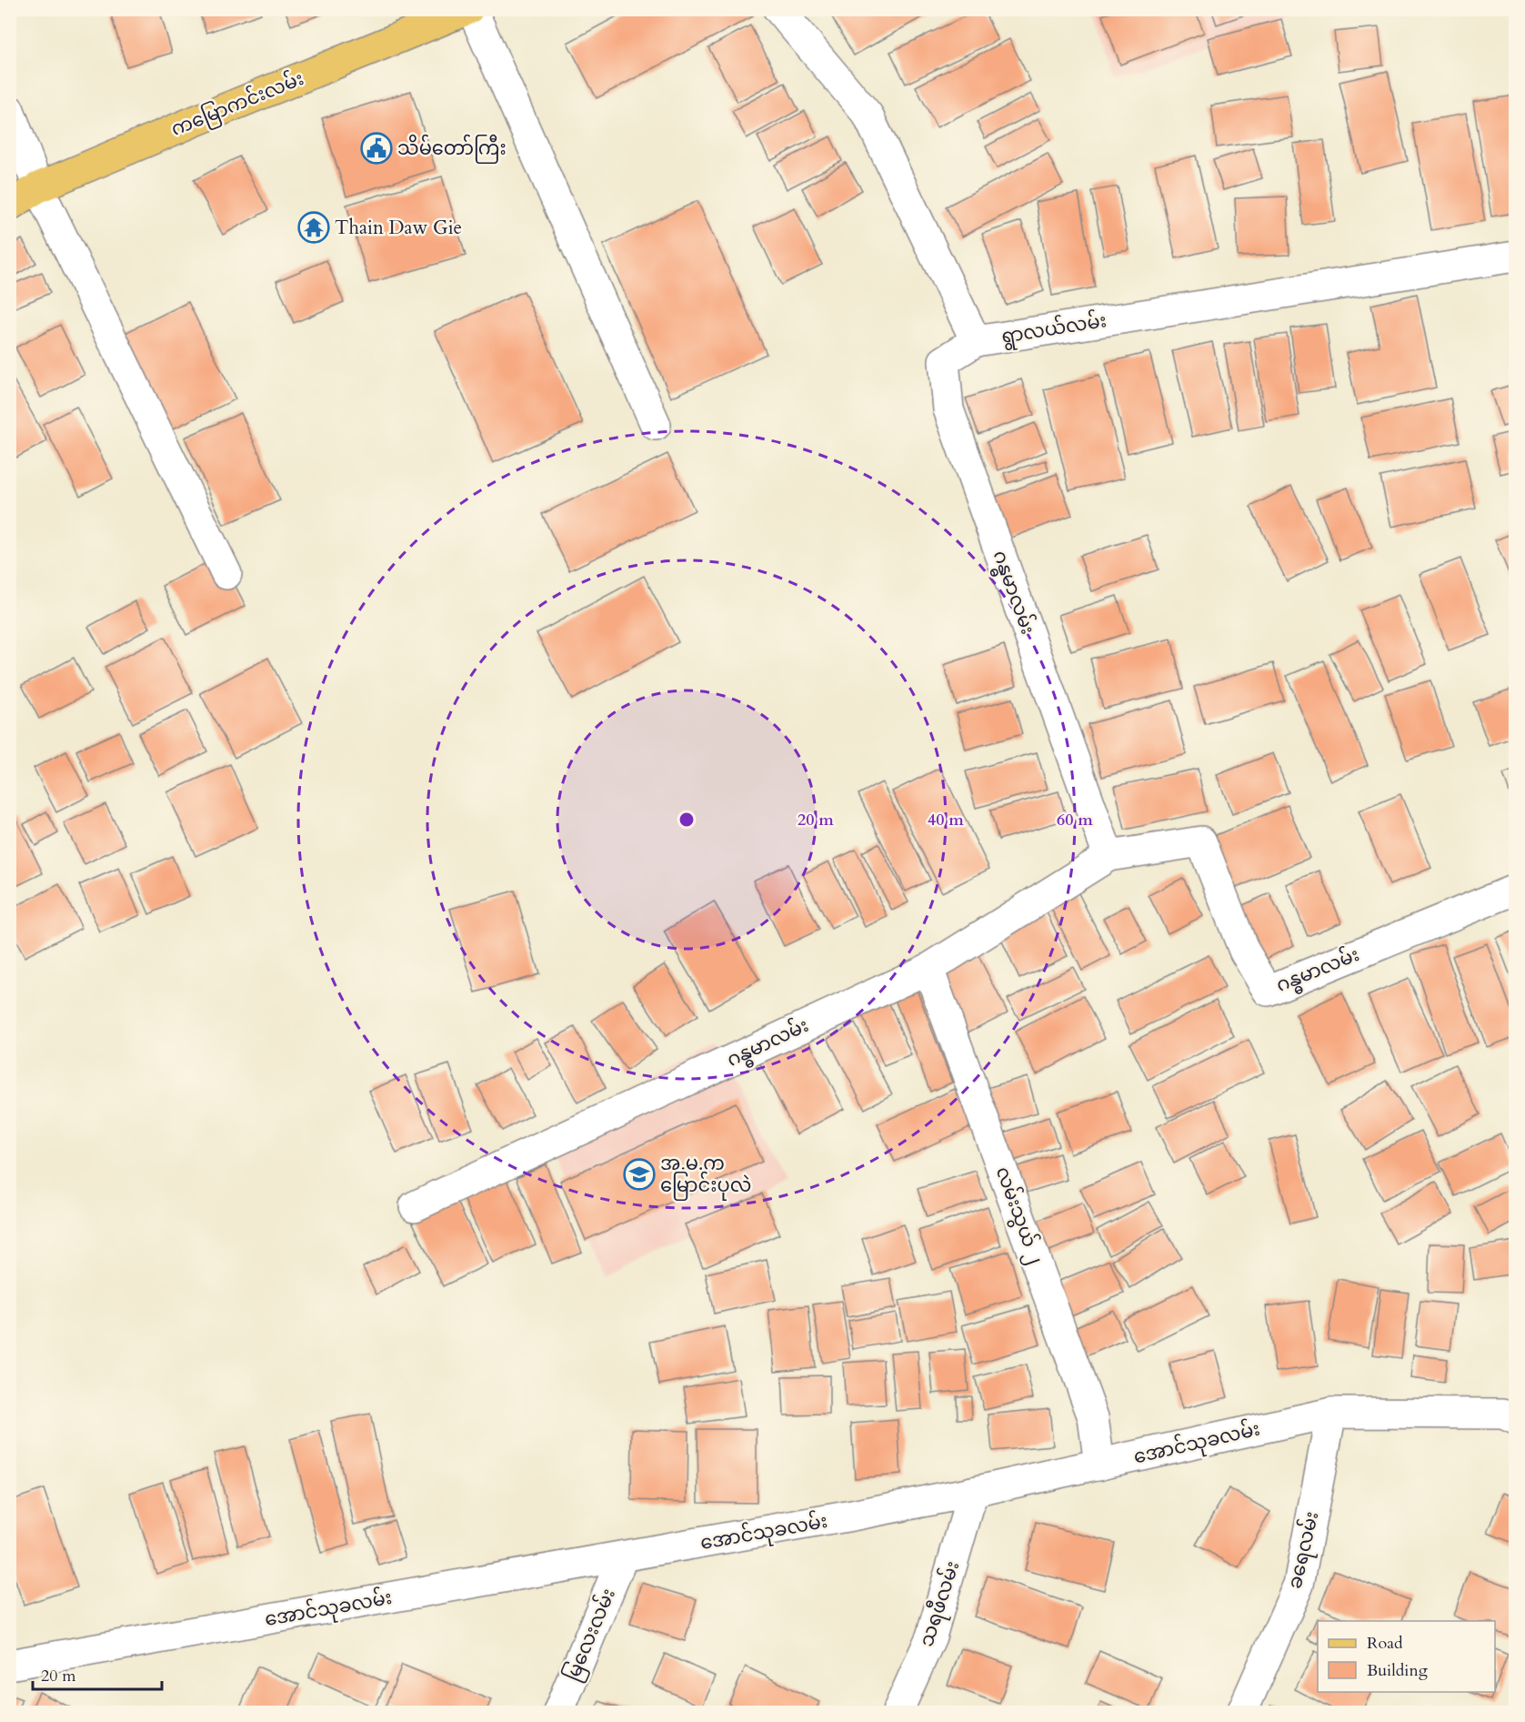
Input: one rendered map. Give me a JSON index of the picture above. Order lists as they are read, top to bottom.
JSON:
{
  "streets": {
    "main road": ["ကမြောကင်းလမ်း"],
    "street": [
      "ရွာလယ်လမ်း",
      "ဂန္ဓမာလမ်း",
      "လမ်းသွယ် ၂",
      "အောင်သုခလမ်း",
      "ခရေလမ်း",
      "သရဖီလမ်း",
      "မြလေးလမ်း"
    ]
  },
  "crossings": [
    ["ရွာလယ်လမ်း", "ဂန္ဓမာလမ်း"],
    ["ဂန္ဓမာလမ်း", "လမ်းသွယ် ၂"],
    ["လမ်းသွယ် ၂", "အောင်သုခလမ်း"],
    ["အောင်သုခလမ်း", "ခရေလမ်း"],
    ["အောင်သုခလမ်း", "သရဖီလမ်း"],
    ["အောင်သုခလမ်း", "မြလေးလမ်း"]
  ],
  "places": {
    "public building": ["သိမ်တော်ကြီး"],
    "temple": ["Thain Daw Gie"],
    "school or university": ["အ.မ.က မြောင်းပုလဲ"]
  },
  "legend": ["Road", "Building"],
  "scale_bar": "20 m",
  "rings": ["20 m", "40 m", "60 m"]
}
